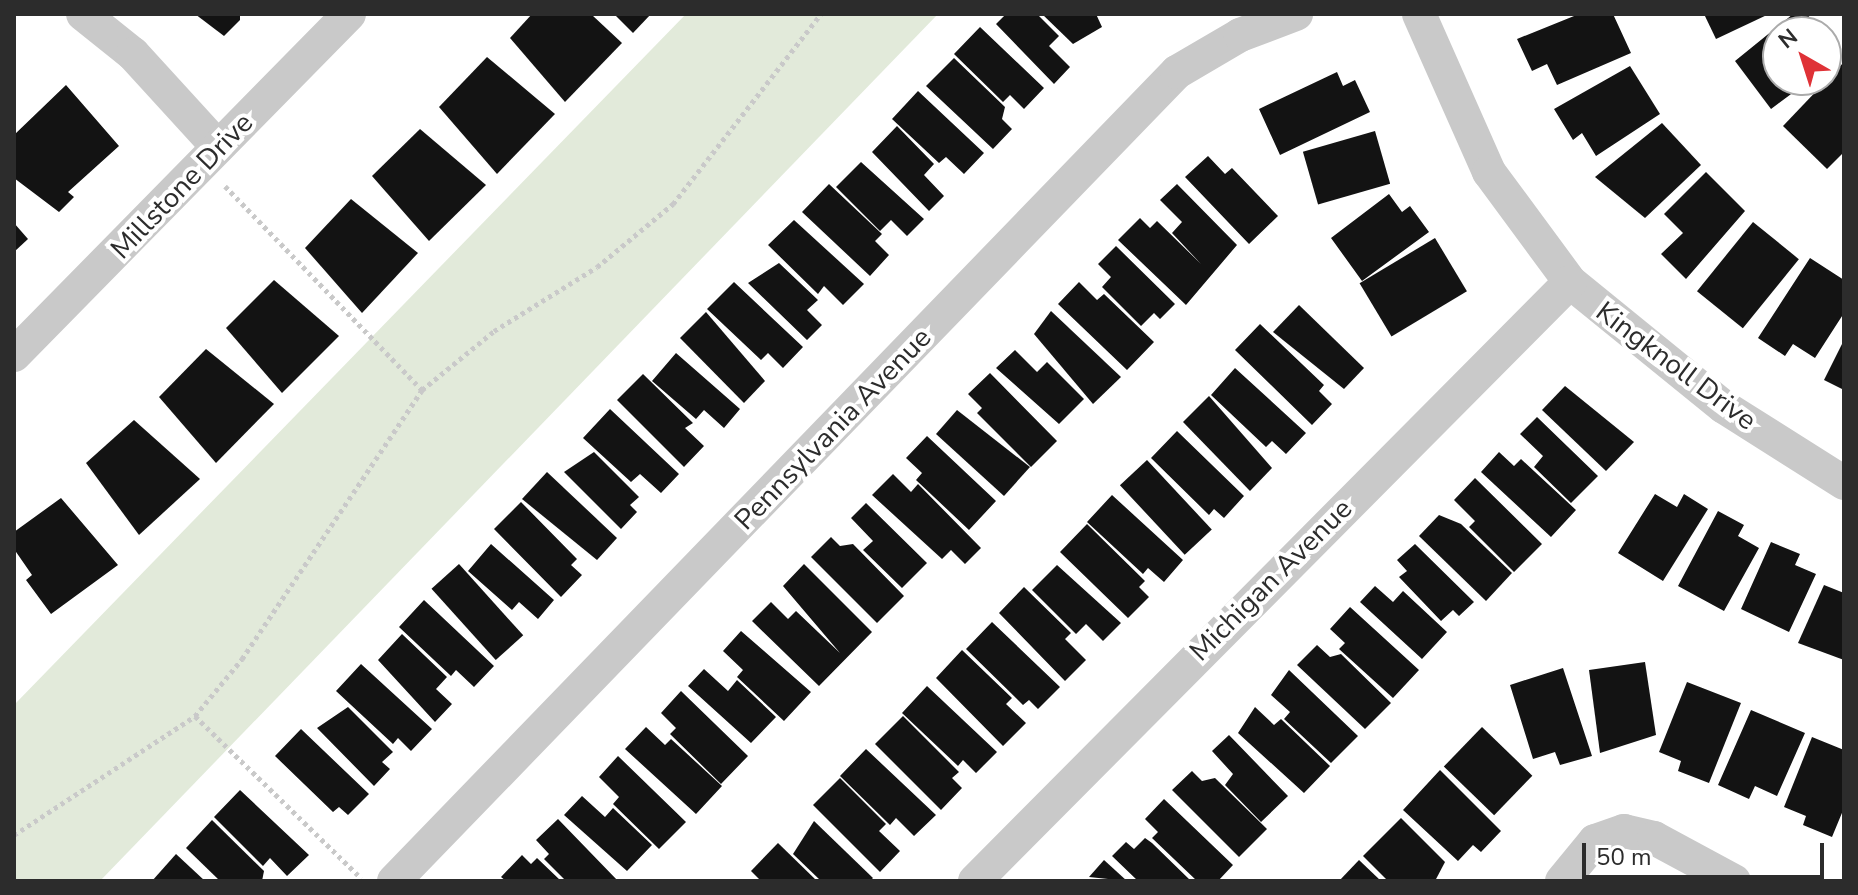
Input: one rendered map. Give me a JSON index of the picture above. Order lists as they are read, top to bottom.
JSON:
{
  "streets": {
    "street": [
      "Millstone Drive",
      "Kingknoll Drive",
      "Pennsylvania Avenue",
      "Michigan Avenue"
    ]
  },
  "crossings": [
    ["Kingknoll Drive", "Michigan Avenue"]
  ],
  "scale_bar": "50 m",
  "north": "top left"
}
